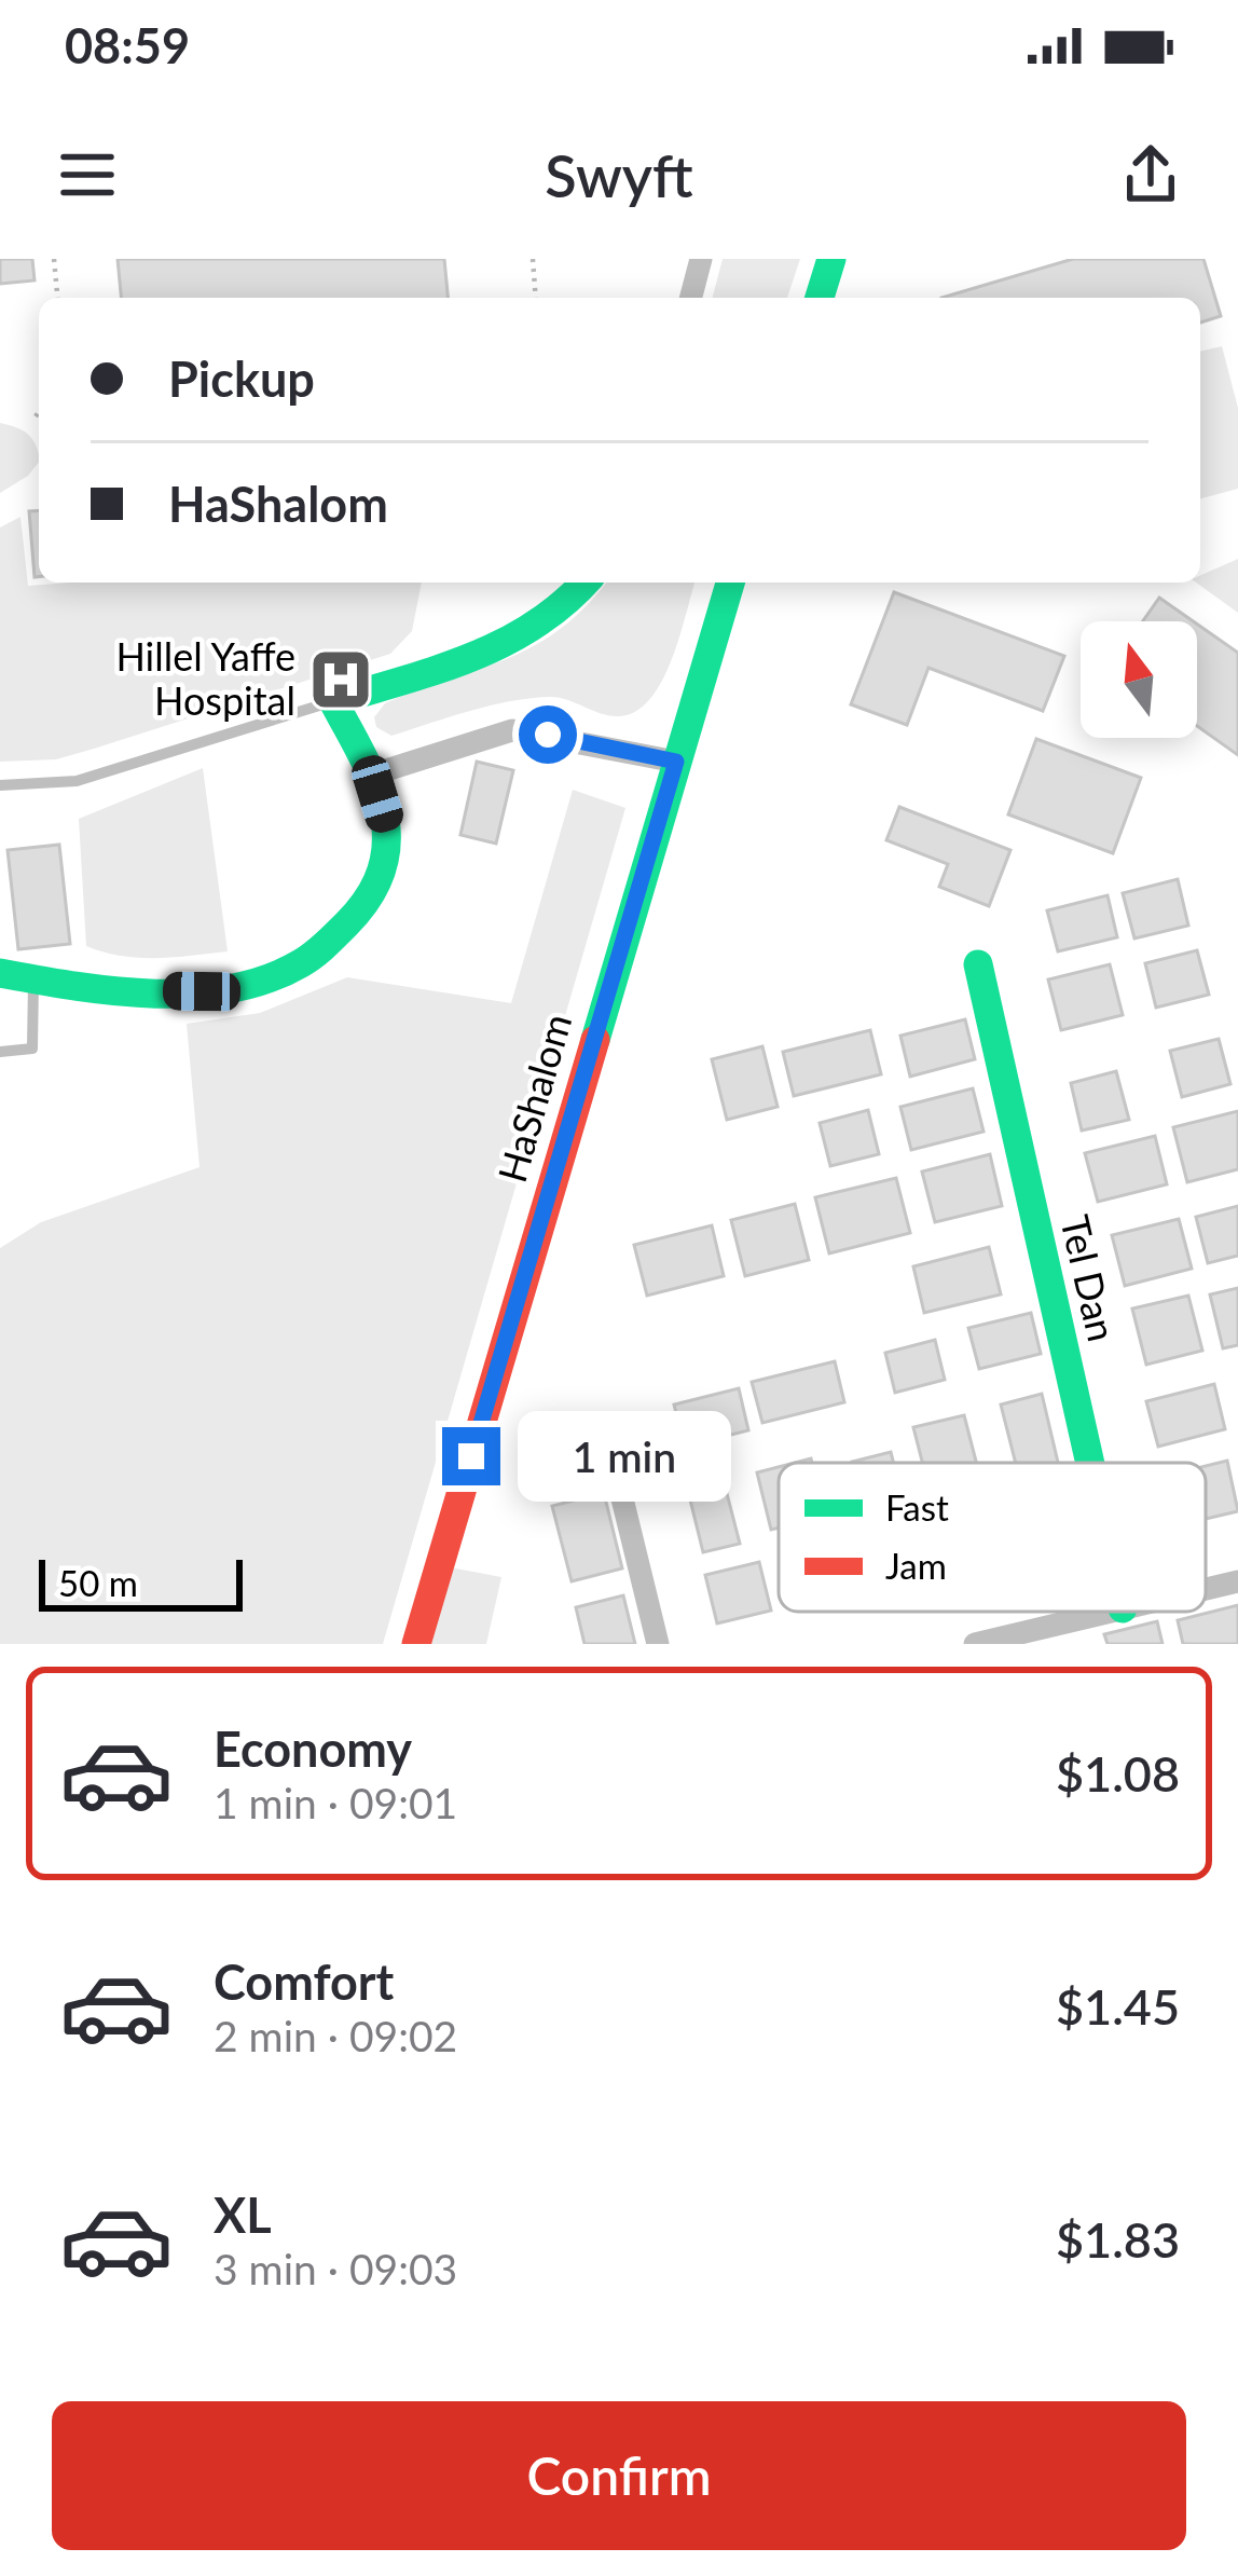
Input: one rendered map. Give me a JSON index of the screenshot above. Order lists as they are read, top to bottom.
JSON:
{
  "streets": {
    "street": ["HaShalom", "Tel Dan"]
  },
  "places": {
    "hospital": ["Hillel Yaffe Hospital"]
  },
  "legend": ["Fast", "Jam"],
  "scale_bar": "50 m",
  "north": "top",
  "page": {
    "status": "08:59",
    "header": "Swyft",
    "banner": ["Pickup", "HaShalom"],
    "bubble": "1 min",
    "scale": "50 m",
    "list": [
      {
        "name": "Economy",
        "note": "1 min · 09:01",
        "value": "$1.08"
      },
      {
        "name": "Comfort",
        "note": "2 min · 09:02",
        "value": "$1.45"
      },
      {
        "name": "XL",
        "note": "3 min · 09:03",
        "value": "$1.83"
      }
    ],
    "buttons": "Confirm"
  }
}
